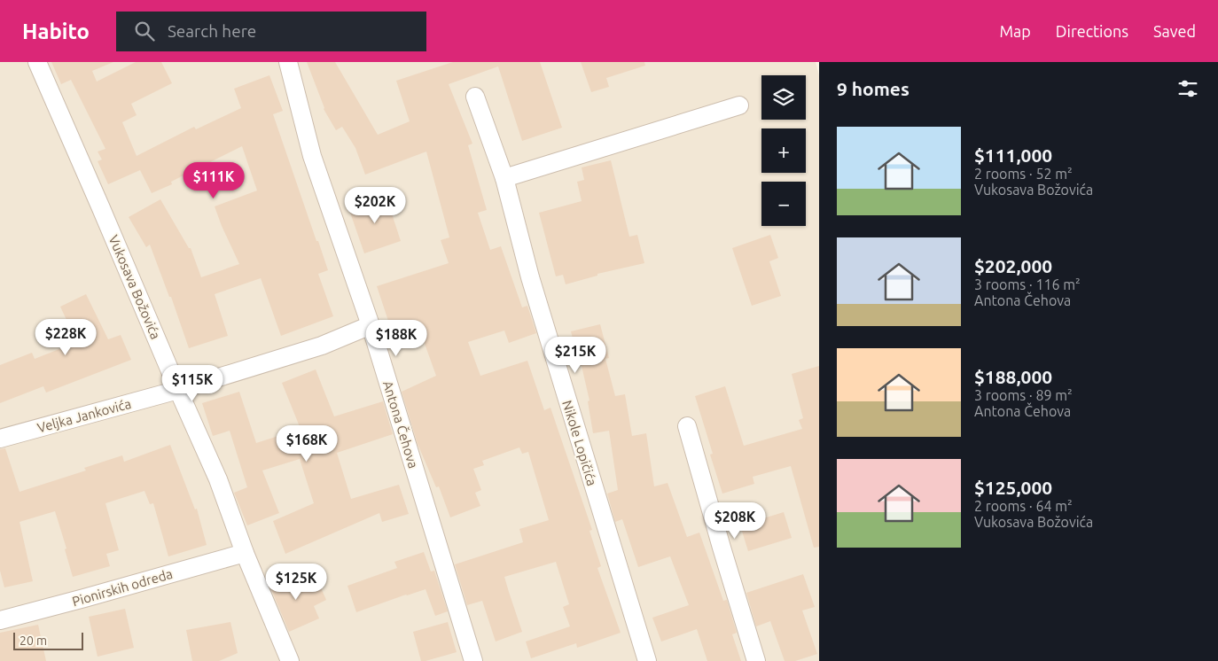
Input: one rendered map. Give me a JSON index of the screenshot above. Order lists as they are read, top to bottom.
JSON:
{
  "streets": {
    "street": [
      "Vukosava Božovića",
      "Veljka Jankovića",
      "Antona Čehova",
      "Nikole Lopičića",
      "Pionirskih odreda"
    ]
  },
  "crossings": [
    ["Vukosava Božovića", "Veljka Jankovića"],
    ["Vukosava Božovića", "Pionirskih odreda"],
    ["Veljka Jankovića", "Antona Čehova"]
  ],
  "scale_bar": "20 m",
  "page": {
    "header": "Habito",
    "search": "Search here",
    "nav": ["Map", "Directions", "Saved"],
    "heading": "9 homes",
    "map_buttons": ["+", "−"],
    "list": [
      {
        "name": "$111,000",
        "note": "2 rooms · 52 m² · Vukosava Božovića"
      },
      {
        "name": "$202,000",
        "note": "3 rooms · 116 m² · Antona Čehova"
      },
      {
        "name": "$188,000",
        "note": "3 rooms · 89 m² · Antona Čehova"
      },
      {
        "name": "$125,000",
        "note": "2 rooms · 64 m² · Vukosava Božovića"
      }
    ],
    "price": [
      "$111K",
      "$202K",
      "$228K",
      "$188K",
      "$215K",
      "$115K",
      "$168K",
      "$208K",
      "$125K"
    ],
    "scale": "20 m"
  }
}
